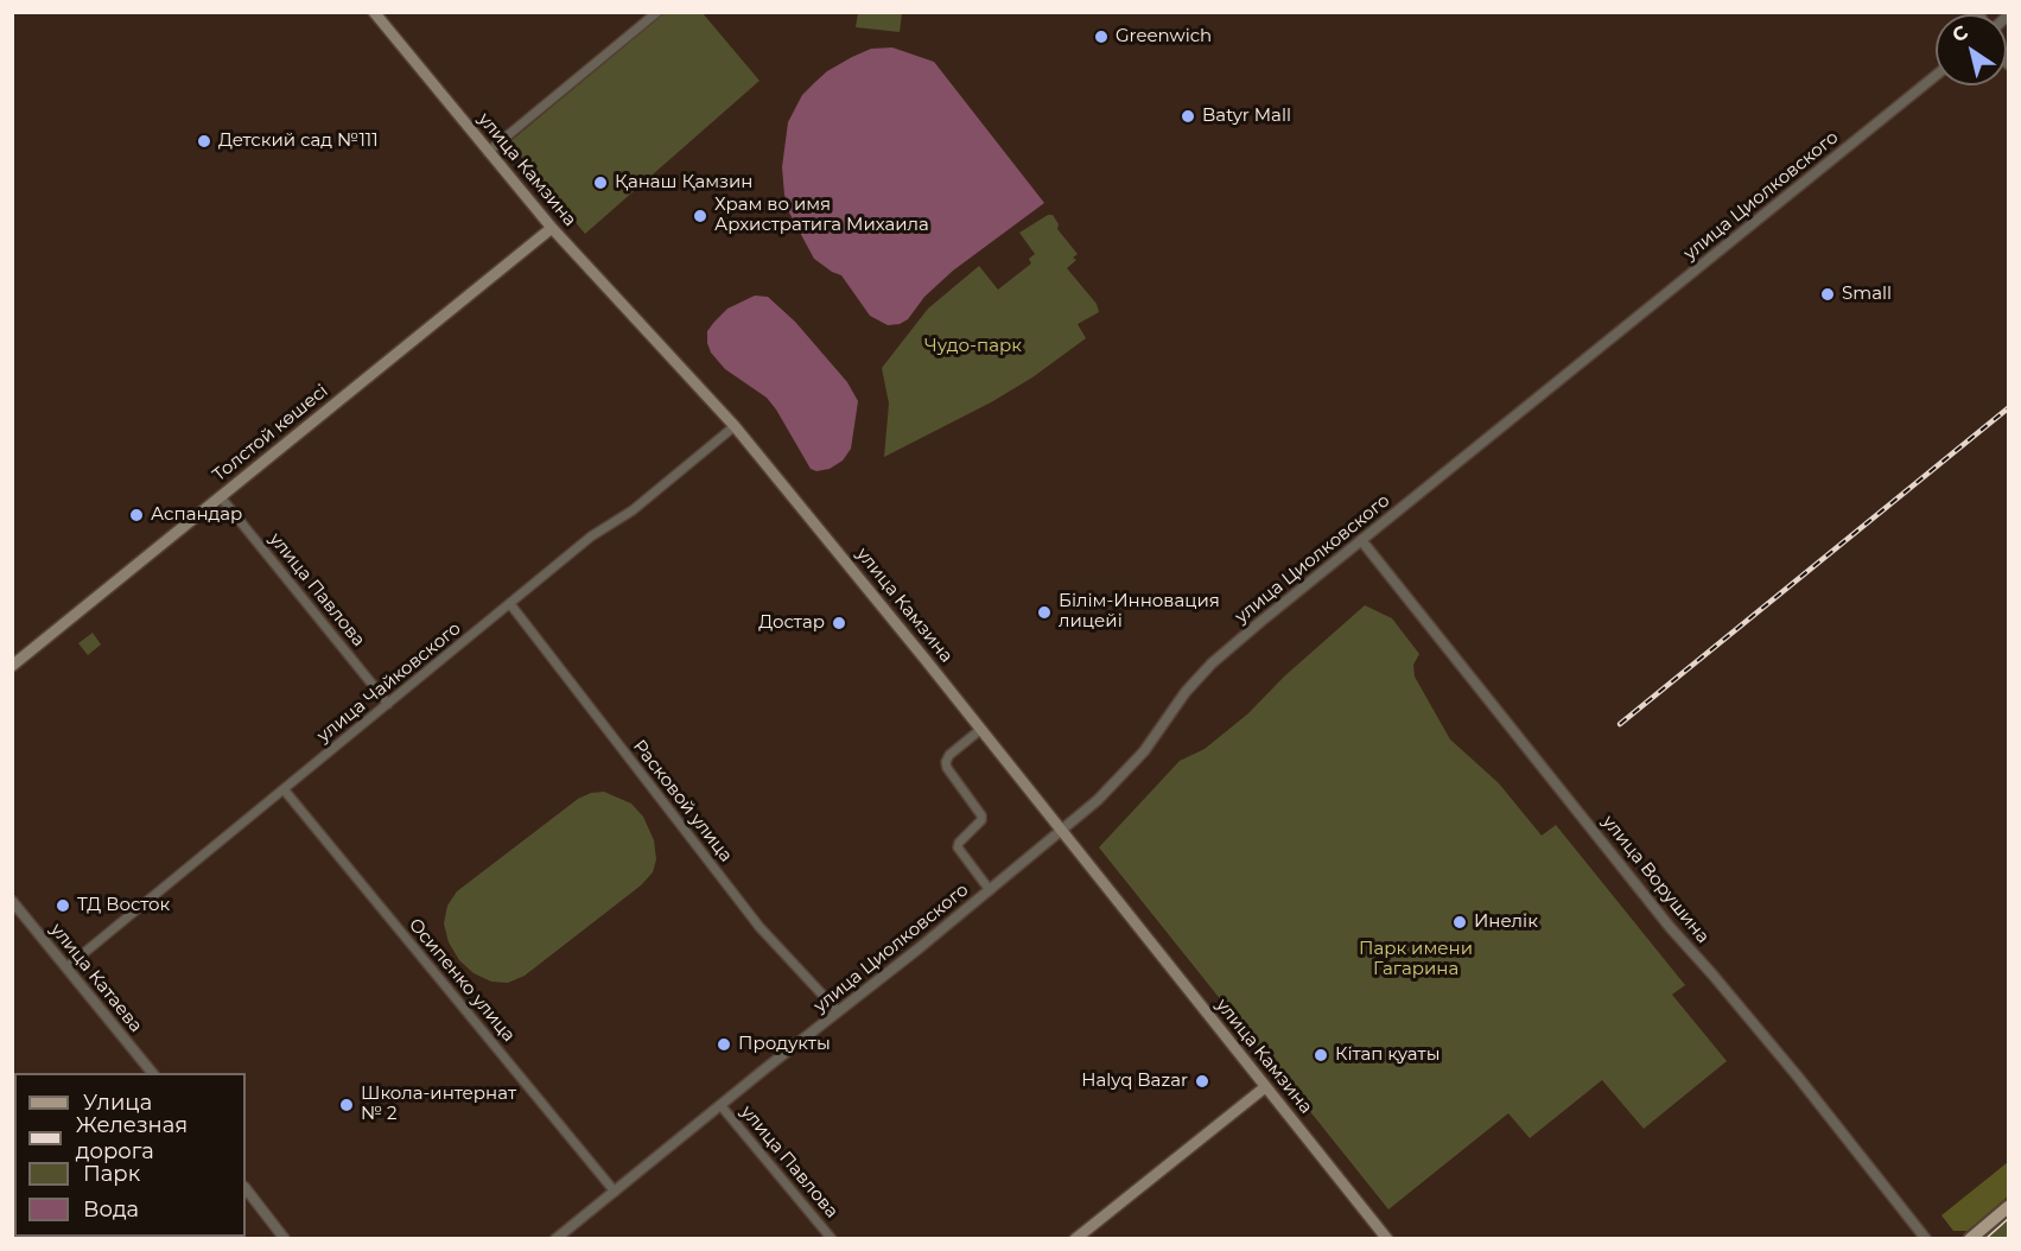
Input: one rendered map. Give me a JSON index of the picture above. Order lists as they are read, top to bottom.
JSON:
{
  "streets": {
    "main road": ["улица Камзина", "Толстой көшесі"],
    "street": [
      "улица Циолковского",
      "улица Павлова",
      "улица Чайковского",
      "Расковой улица",
      "улица Ворушина",
      "улица Катаева",
      "Осипенко улица"
    ]
  },
  "crossings": [
    ["улица Камзина", "улица Циолковского"],
    ["улица Камзина", "Толстой көшесі"],
    ["улица Камзина", "улица Чайковского"],
    ["улица Циолковского", "улица Павлова"],
    ["улица Циолковского", "Расковой улица"],
    ["улица Циолковского", "улица Ворушина"],
    ["улица Циолковского", "Осипенко улица"],
    ["Толстой көшесі", "улица Павлова"],
    ["улица Павлова", "улица Чайковского"],
    ["улица Чайковского", "Расковой улица"],
    ["улица Чайковского", "улица Катаева"],
    ["улица Чайковского", "Осипенко улица"]
  ],
  "parks": ["Чудо-парк", "Парк имени Гагарина"],
  "places": [
    "Greenwich",
    "Batyr Mall",
    "Детский сад №111",
    "Қанаш Қамзин",
    "Храм во имя Архистратига Михаила",
    "Small",
    "Аспандар",
    "Білім-Инновация лицейі",
    "Достар",
    "ТД Восток",
    "Инелік",
    "Продукты",
    "Кітап қуаты",
    "Halyq Bazar",
    "Школа-интернат № 2"
  ],
  "legend": [
    "Улица",
    "Железная дорога",
    "Парк",
    "Вода"
  ],
  "north": "top left"
}
